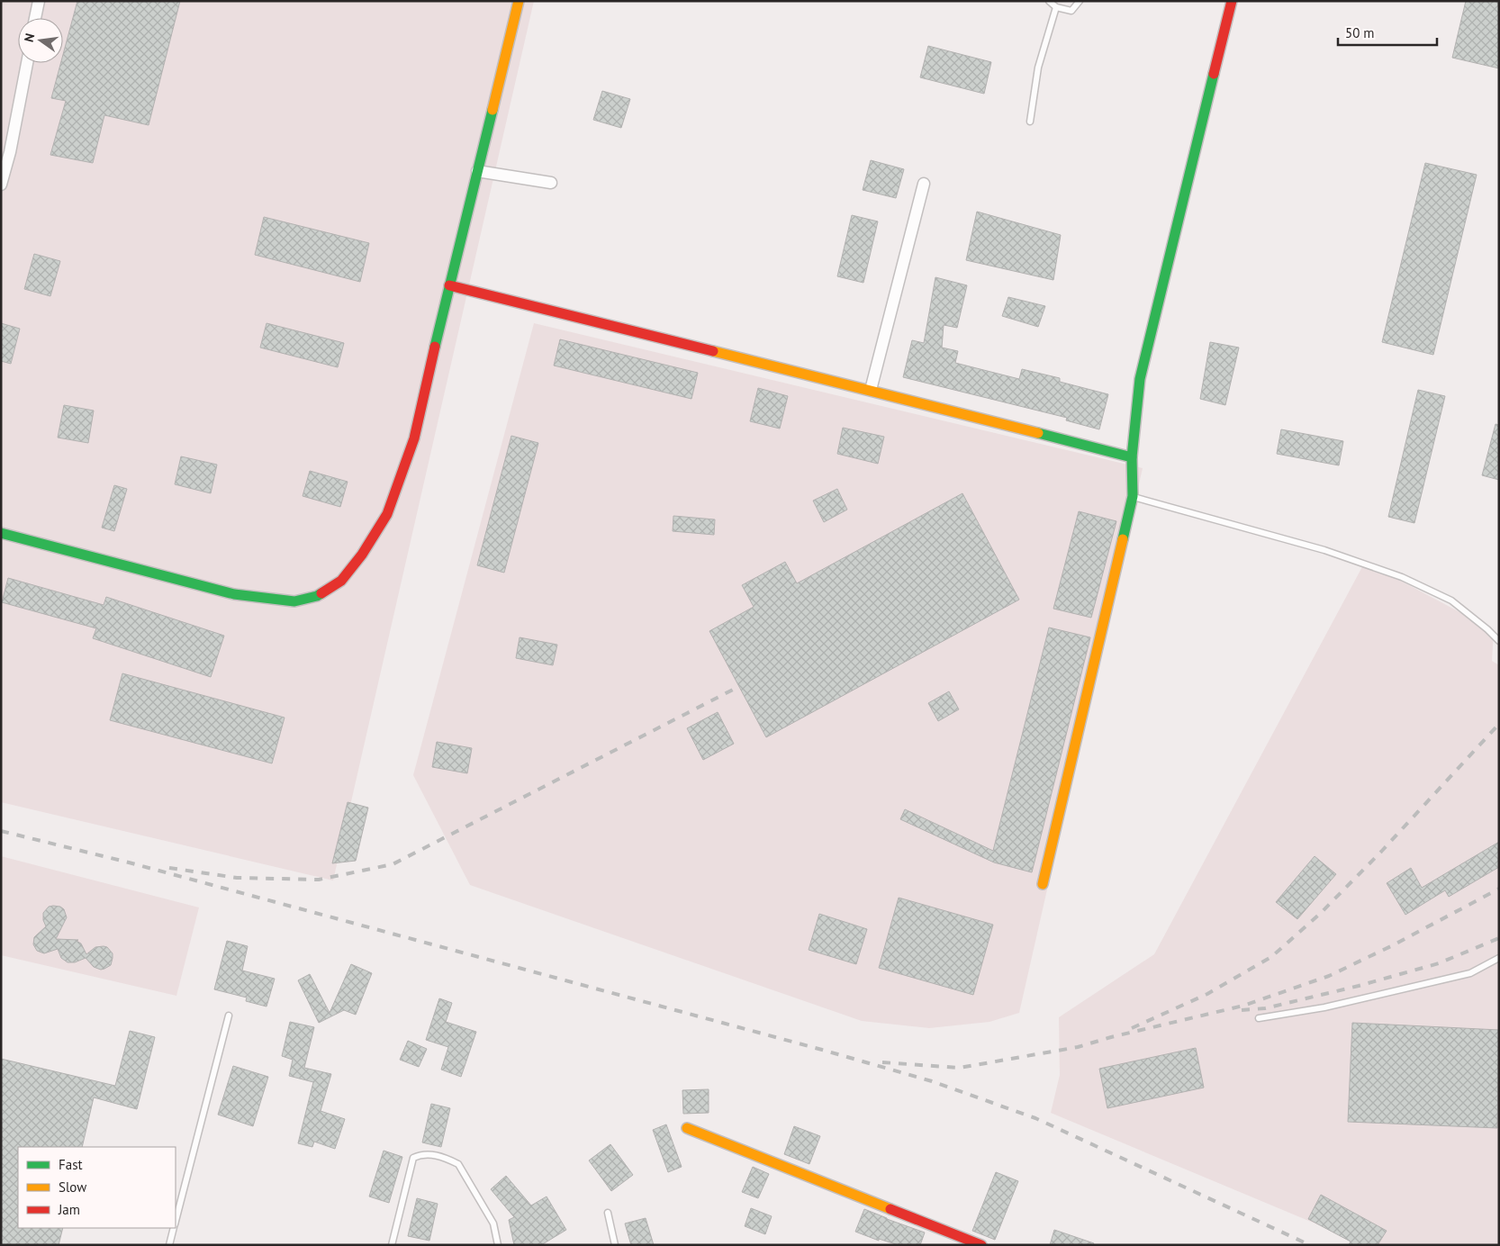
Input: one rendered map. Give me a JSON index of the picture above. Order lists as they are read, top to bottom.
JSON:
{
  "legend": ["Fast", "Slow", "Jam"],
  "scale_bar": "50 m",
  "north": "left"
}
